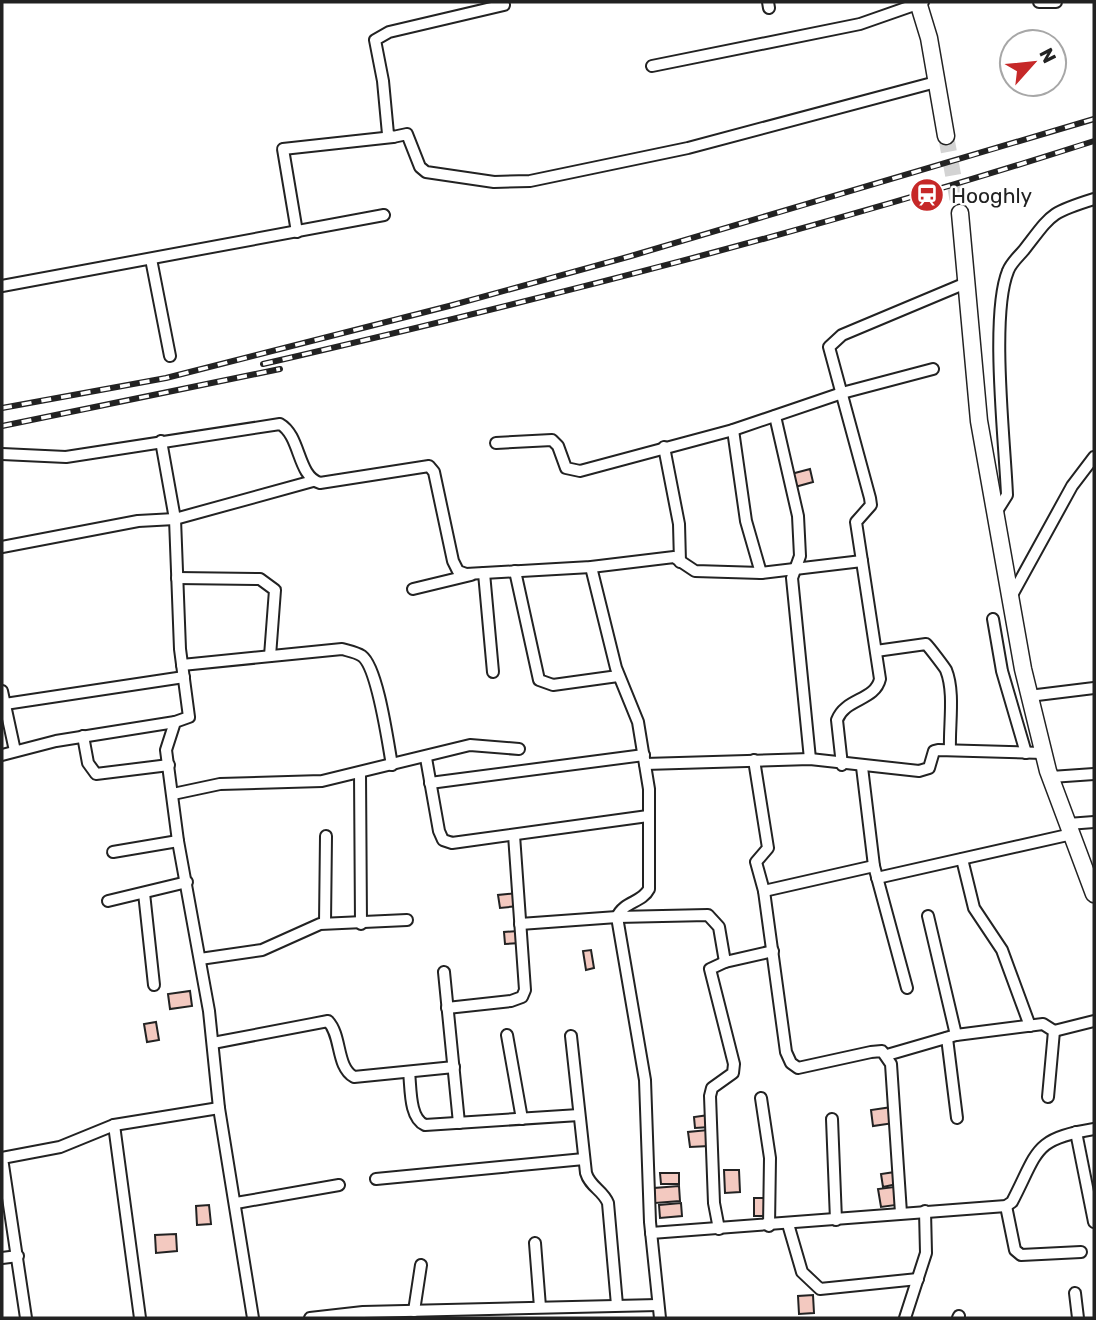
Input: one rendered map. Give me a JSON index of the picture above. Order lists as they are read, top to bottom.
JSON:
{
  "places": {
    "station": ["Hooghly"]
  },
  "north": "top right"
}
